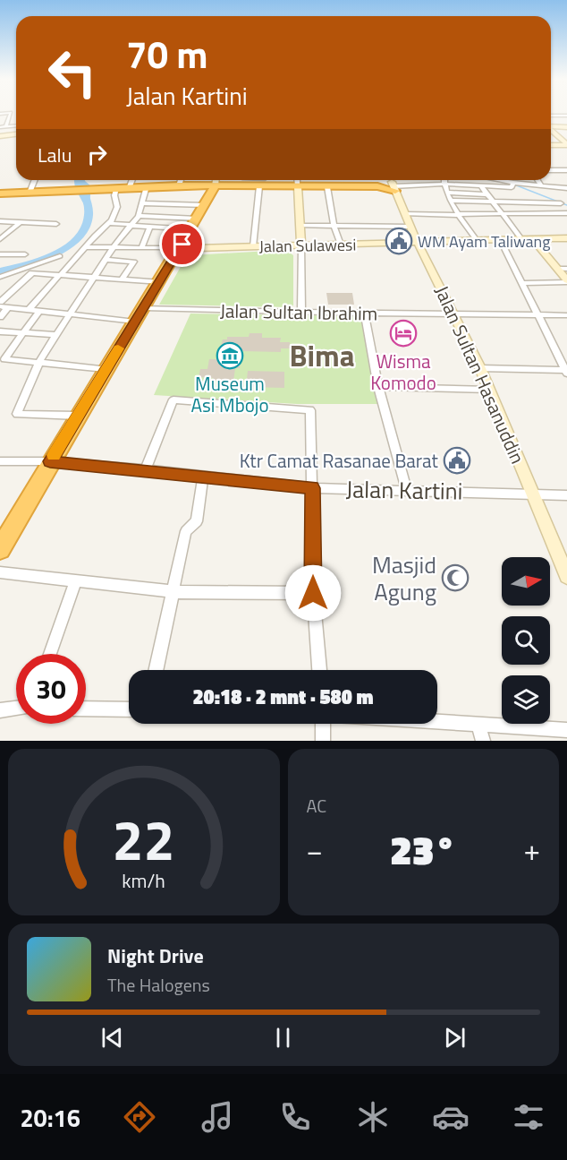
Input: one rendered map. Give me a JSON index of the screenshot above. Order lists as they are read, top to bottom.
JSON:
{
  "streets": {
    "street": [
      "Jalan Sulawesi",
      "Jalan Sultan Ibrahim",
      "Jalan Sultan Hasanuddin",
      "Jalan Kartini"
    ]
  },
  "crossings": [
    ["Jalan Sulawesi", "Jalan Sultan Hasanuddin"],
    ["Jalan Sultan Ibrahim", "Jalan Sultan Hasanuddin"],
    ["Jalan Sultan Hasanuddin", "Jalan Kartini"]
  ],
  "districts": ["Bima"],
  "places": {
    "public building": ["WM Ayam Taliwang", "Ktr Camat Rasanae Barat"],
    "hotel": ["Wisma Komodo"],
    "museum": ["Museum Asi Mbojo"],
    "mosque": ["Masjid Agung"]
  },
  "north": "right",
  "page": {
    "turn": ["70 m", "Jalan Kartini"],
    "then": "Lalu",
    "limit": "30",
    "trip": "20:18 · 2 mnt · 580 m",
    "tile": "AC",
    "heat": ["−", "23°", "+"],
    "song": ["Night Drive", "The Halogens"],
    "tabs": "20:16",
    "gauge": ["22", "km/h"]
  }
}
